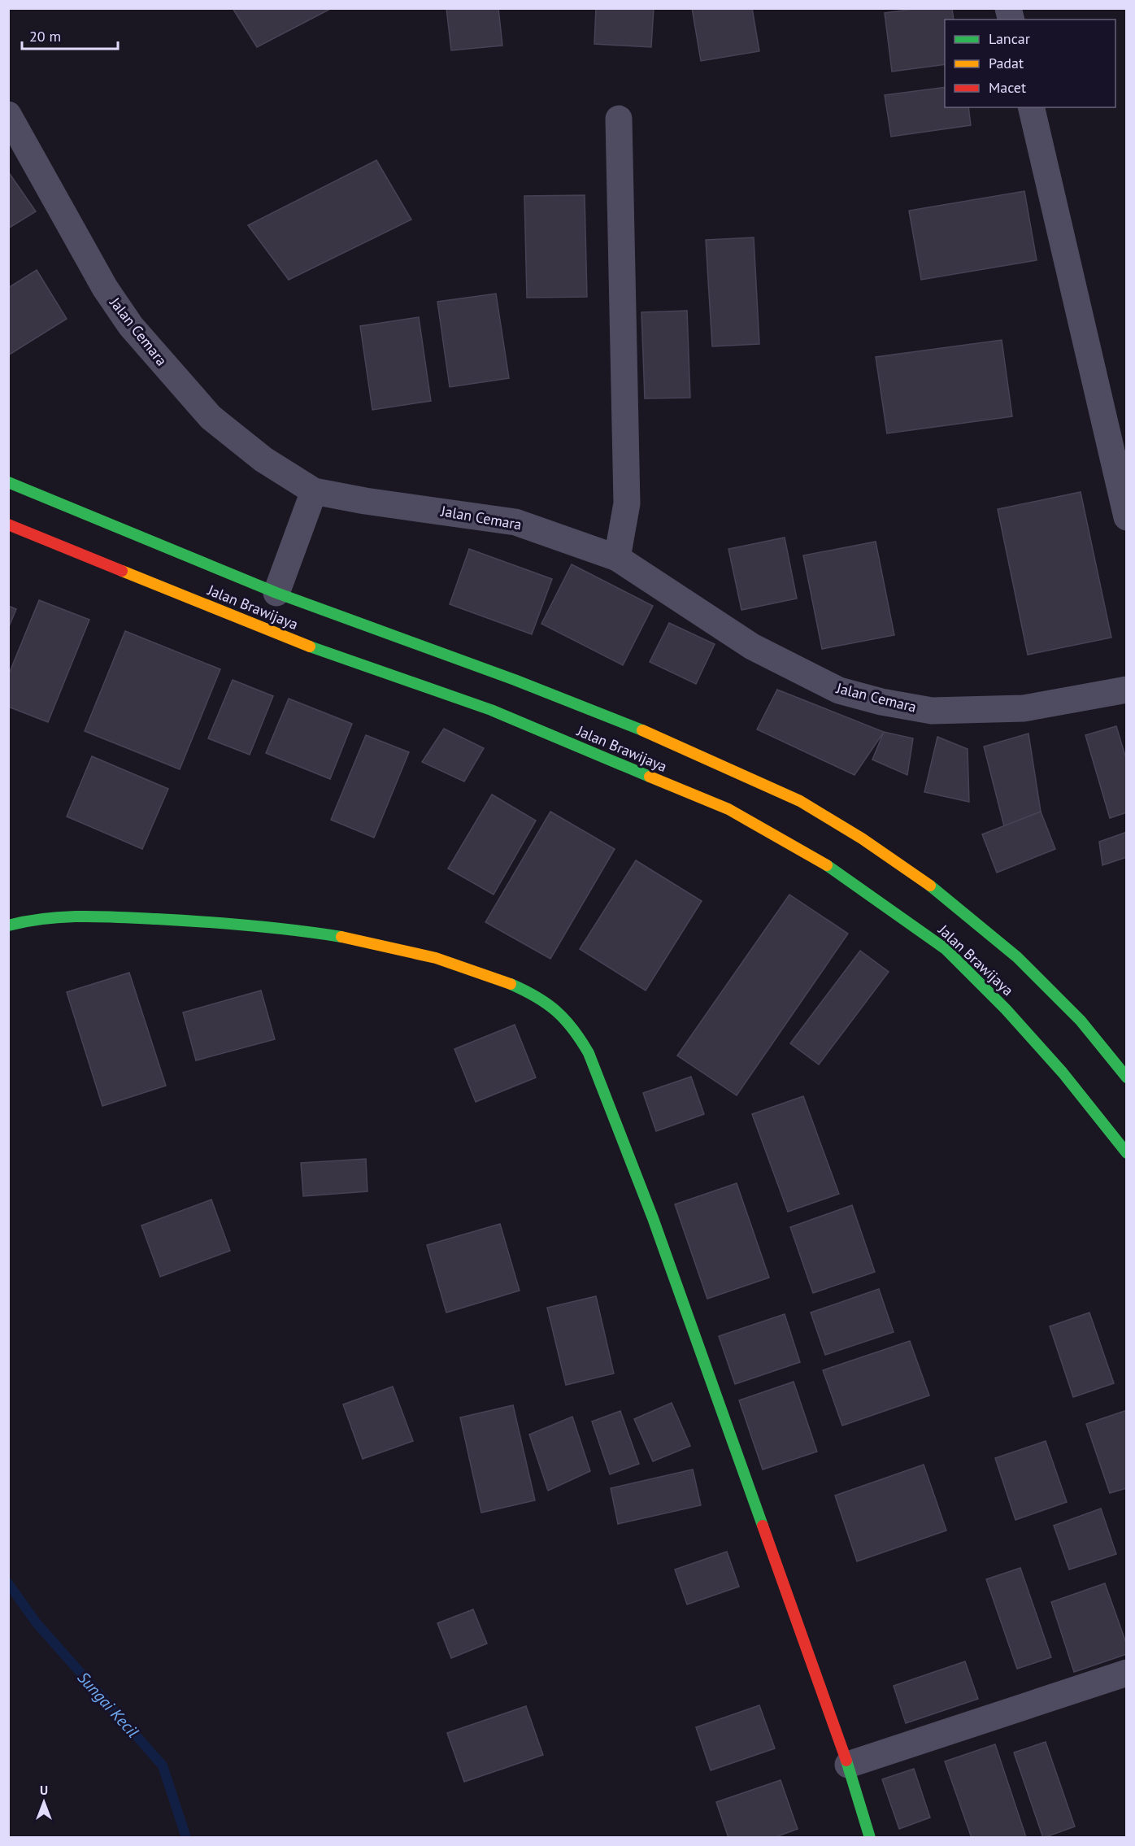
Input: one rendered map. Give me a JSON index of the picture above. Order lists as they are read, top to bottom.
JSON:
{
  "streets": {
    "main road": ["Jalan Brawijaya"],
    "street": ["Jalan Cemara"]
  },
  "water": ["Sungai Kecil"],
  "legend": ["Lancar", "Padat", "Macet"],
  "scale_bar": "20 m",
  "north": "top"
}
